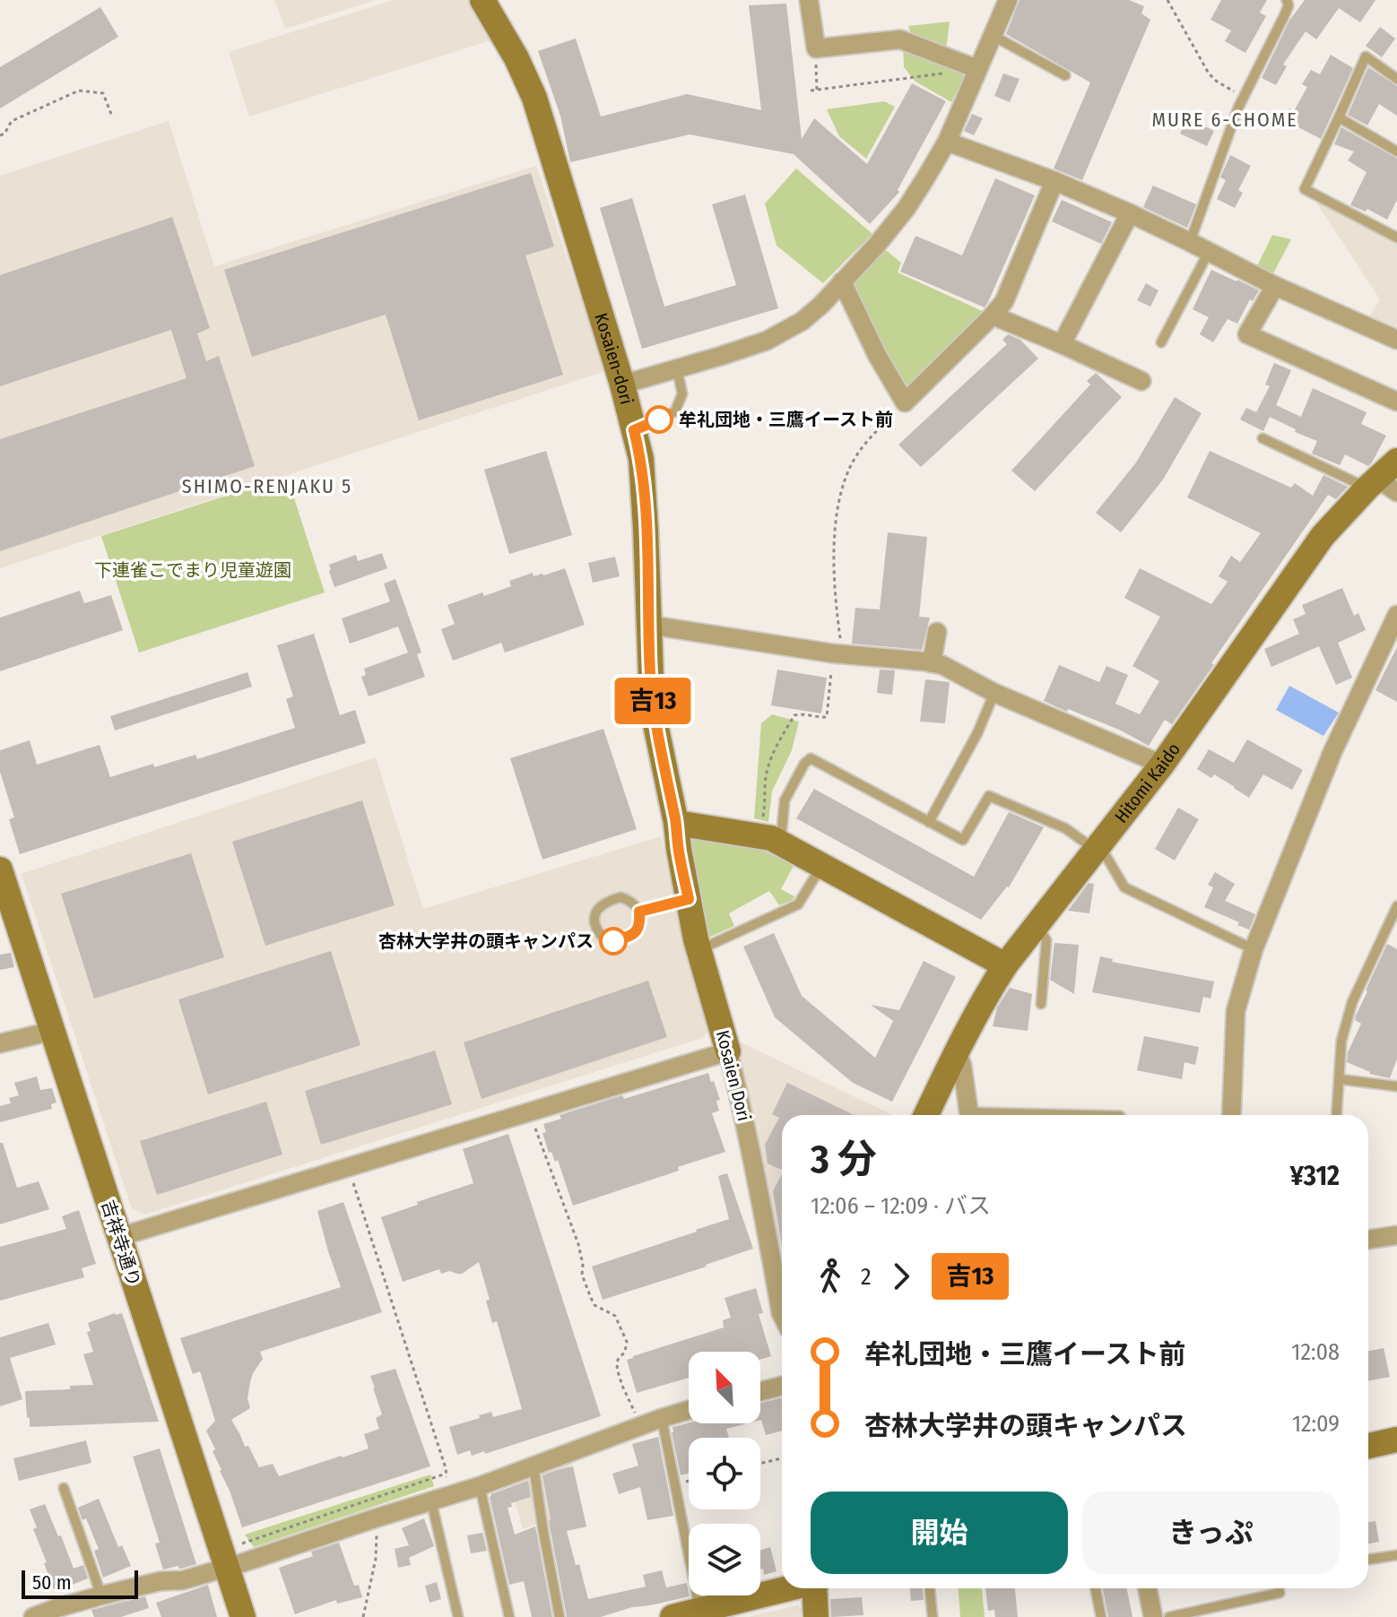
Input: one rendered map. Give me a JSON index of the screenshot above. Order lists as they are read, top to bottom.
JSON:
{
  "streets": {
    "main road": [
      "Kosaien-dori",
      "Hitomi Kaido",
      "Kosaien Dori",
      "吉祥寺通り"
    ]
  },
  "crossings": [
    ["Kosaien-dori", "Kosaien Dori"]
  ],
  "districts": ["MURE 6-CHOME", "SHIMO-RENJAKU 5"],
  "parks": ["下連雀こでまり児童遊園"],
  "places": ["牟礼団地・三鷹イースト前", "杏林大学井の頭キャンパス"],
  "lines": ["bus line 吉13"],
  "scale_bar": "50 m",
  "north": "top left",
  "page": {
    "on_map": "吉13",
    "heading": ["3 分", "12:06 – 12:09 · バス", "¥312"],
    "legs": ["2", "吉13"],
    "list": [
      {
        "name": "牟礼団地・三鷹イースト前",
        "value": "12:08"
      },
      {
        "name": "杏林大学井の頭キャンパス",
        "value": "12:09"
      }
    ],
    "buttons": ["開始", "きっぷ"],
    "scale": "50 m"
  }
}
